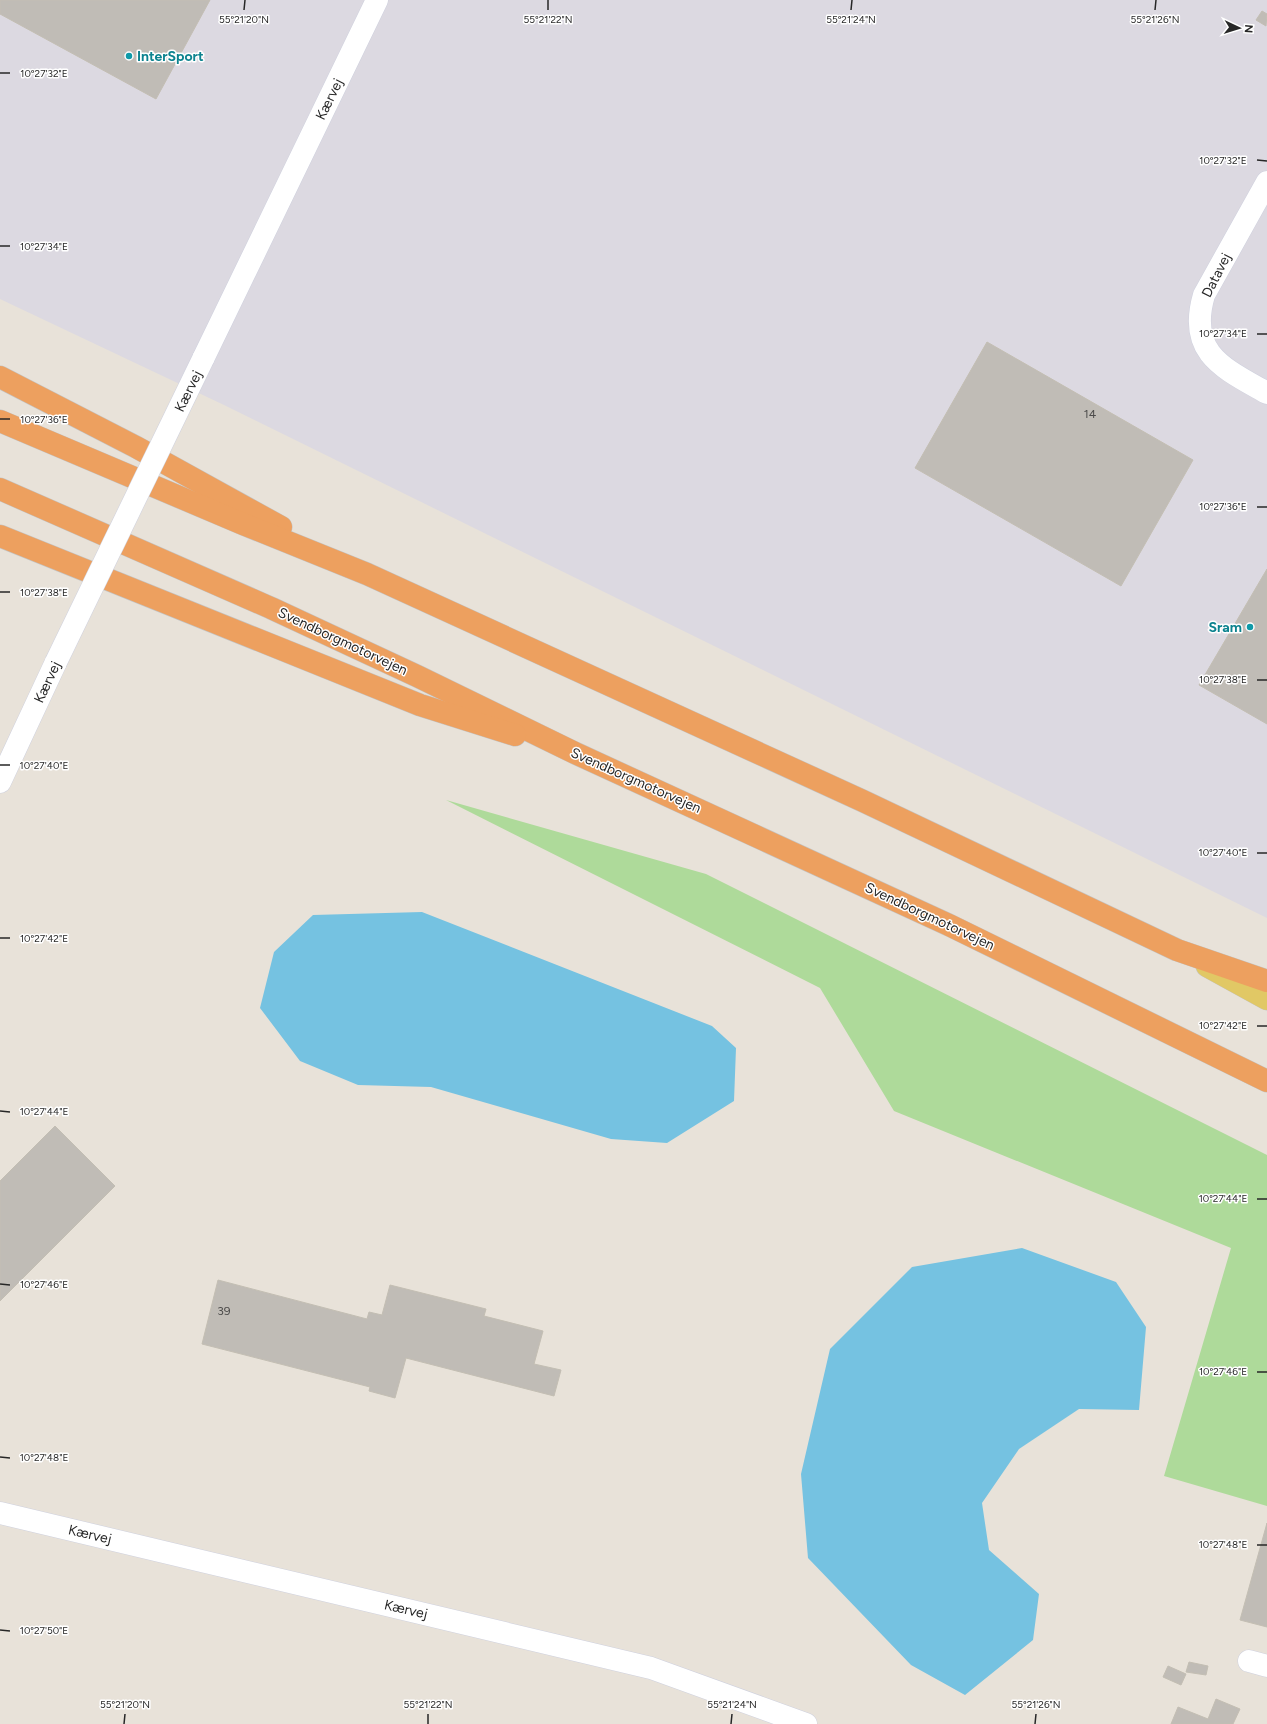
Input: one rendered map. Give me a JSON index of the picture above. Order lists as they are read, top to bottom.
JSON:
{
  "streets": {
    "highway": ["Svendborgmotorvejen"],
    "street": ["Kærvej", "Datavej"]
  },
  "places": ["InterSport", "Sram"],
  "house_numbers": ["14", "39"],
  "north": "right",
  "coordinates": [
    "55°21'20\"N",
    "55°21'22\"N",
    "55°21'24\"N",
    "55°21'26\"N",
    "10°27'32\"E",
    "10°27'34\"E",
    "10°27'36\"E",
    "10°27'38\"E",
    "10°27'40\"E",
    "10°27'42\"E",
    "10°27'44\"E",
    "10°27'46\"E",
    "10°27'48\"E",
    "10°27'50\"E"
  ]
}
